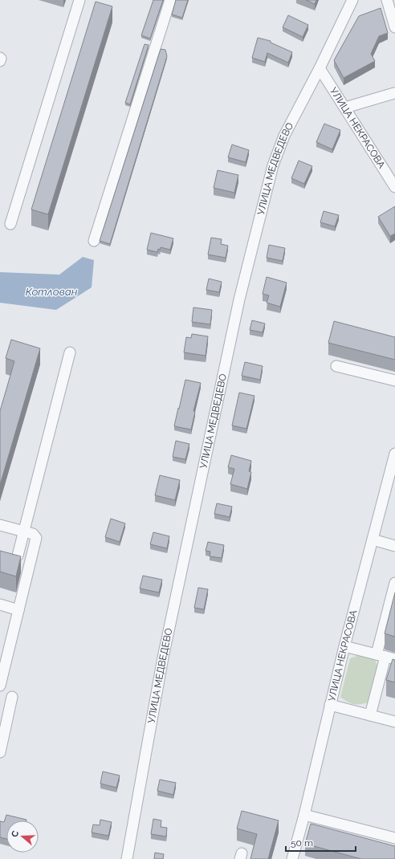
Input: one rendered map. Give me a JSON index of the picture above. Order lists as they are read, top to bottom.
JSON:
{
  "streets": {
    "street": ["УЛИЦА НЕКРАСОВА", "УЛИЦА МЕДВЕДЕВО"]
  },
  "crossings": [
    ["УЛИЦА НЕКРАСОВА", "УЛИЦА МЕДВЕДЕВО"]
  ],
  "water": ["Котлован"],
  "scale_bar": "50 m",
  "north": "left"
}
